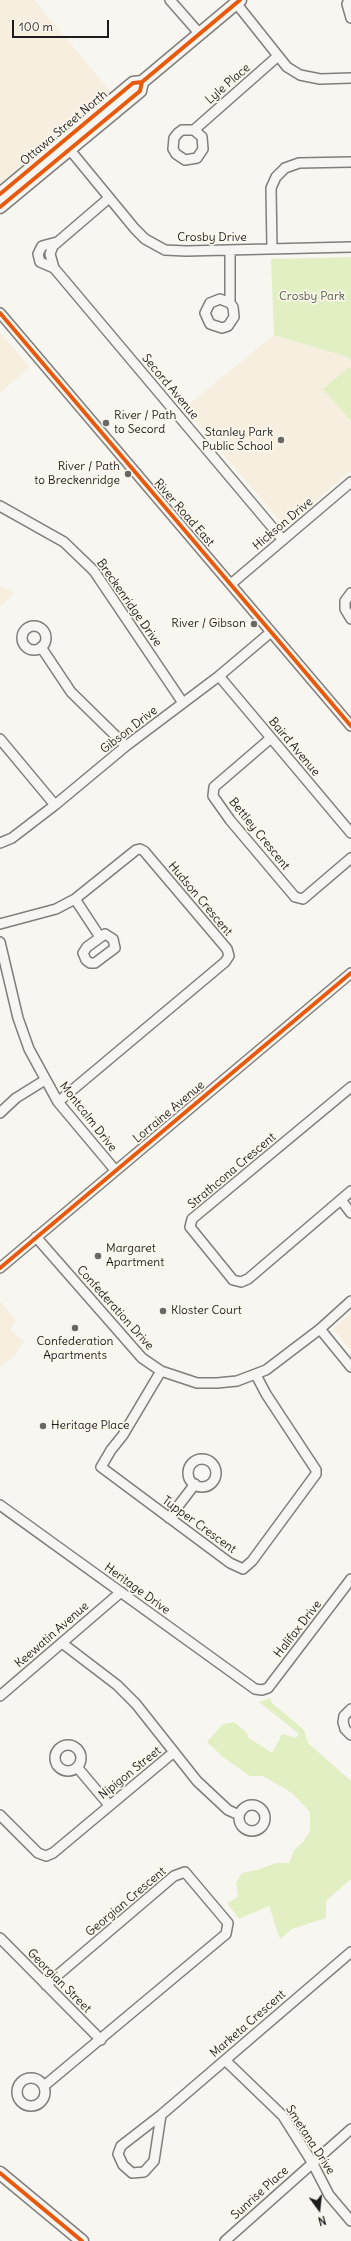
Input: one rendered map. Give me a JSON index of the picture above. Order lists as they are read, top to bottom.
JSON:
{
  "streets": {
    "main road": ["Ottawa Street North"],
    "street": [
      "Lyle Place",
      "Crosby Drive",
      "Secord Avenue",
      "River Road East",
      "Hickson Drive",
      "Breckenridge Drive",
      "Gibson Drive",
      "Baird Avenue",
      "Bettley Crescent",
      "Hudson Crescent",
      "Lorraine Avenue",
      "Montcalm Drive",
      "Strathcona Crescent",
      "Confederation Drive",
      "Tupper Crescent",
      "Heritage Drive",
      "Halifax Drive",
      "Keewatin Avenue",
      "Nipigon Street",
      "Georgian Crescent",
      "Georgian Street",
      "Marketa Crescent",
      "Smetana Drive",
      "Sunrise Place"
    ]
  },
  "crossings": [
    ["Ottawa Street North", "Crosby Drive"],
    ["Crosby Drive", "Secord Avenue"],
    ["Secord Avenue", "Hickson Drive"],
    ["River Road East", "Hickson Drive"],
    ["River Road East", "Gibson Drive"],
    ["Breckenridge Drive", "Gibson Drive"],
    ["Gibson Drive", "Baird Avenue"],
    ["Baird Avenue", "Bettley Crescent"],
    ["Hudson Crescent", "Montcalm Drive"],
    ["Lorraine Avenue", "Montcalm Drive"],
    ["Lorraine Avenue", "Confederation Drive"],
    ["Confederation Drive", "Tupper Crescent"],
    ["Heritage Drive", "Halifax Drive"],
    ["Heritage Drive", "Keewatin Avenue"],
    ["Keewatin Avenue", "Nipigon Street"],
    ["Georgian Crescent", "Georgian Street"],
    ["Marketa Crescent", "Smetana Drive"],
    ["Smetana Drive", "Sunrise Place"]
  ],
  "parks": ["Crosby Park"],
  "places": [
    "River / Path to Secord",
    "Stanley Park Public School",
    "River / Path to Breckenridge",
    "River / Gibson",
    "Margaret Apartment",
    "Kloster Court",
    "Confederation Apartments",
    "Heritage Place"
  ],
  "scale_bar": "100 m",
  "north": "bottom"
}
